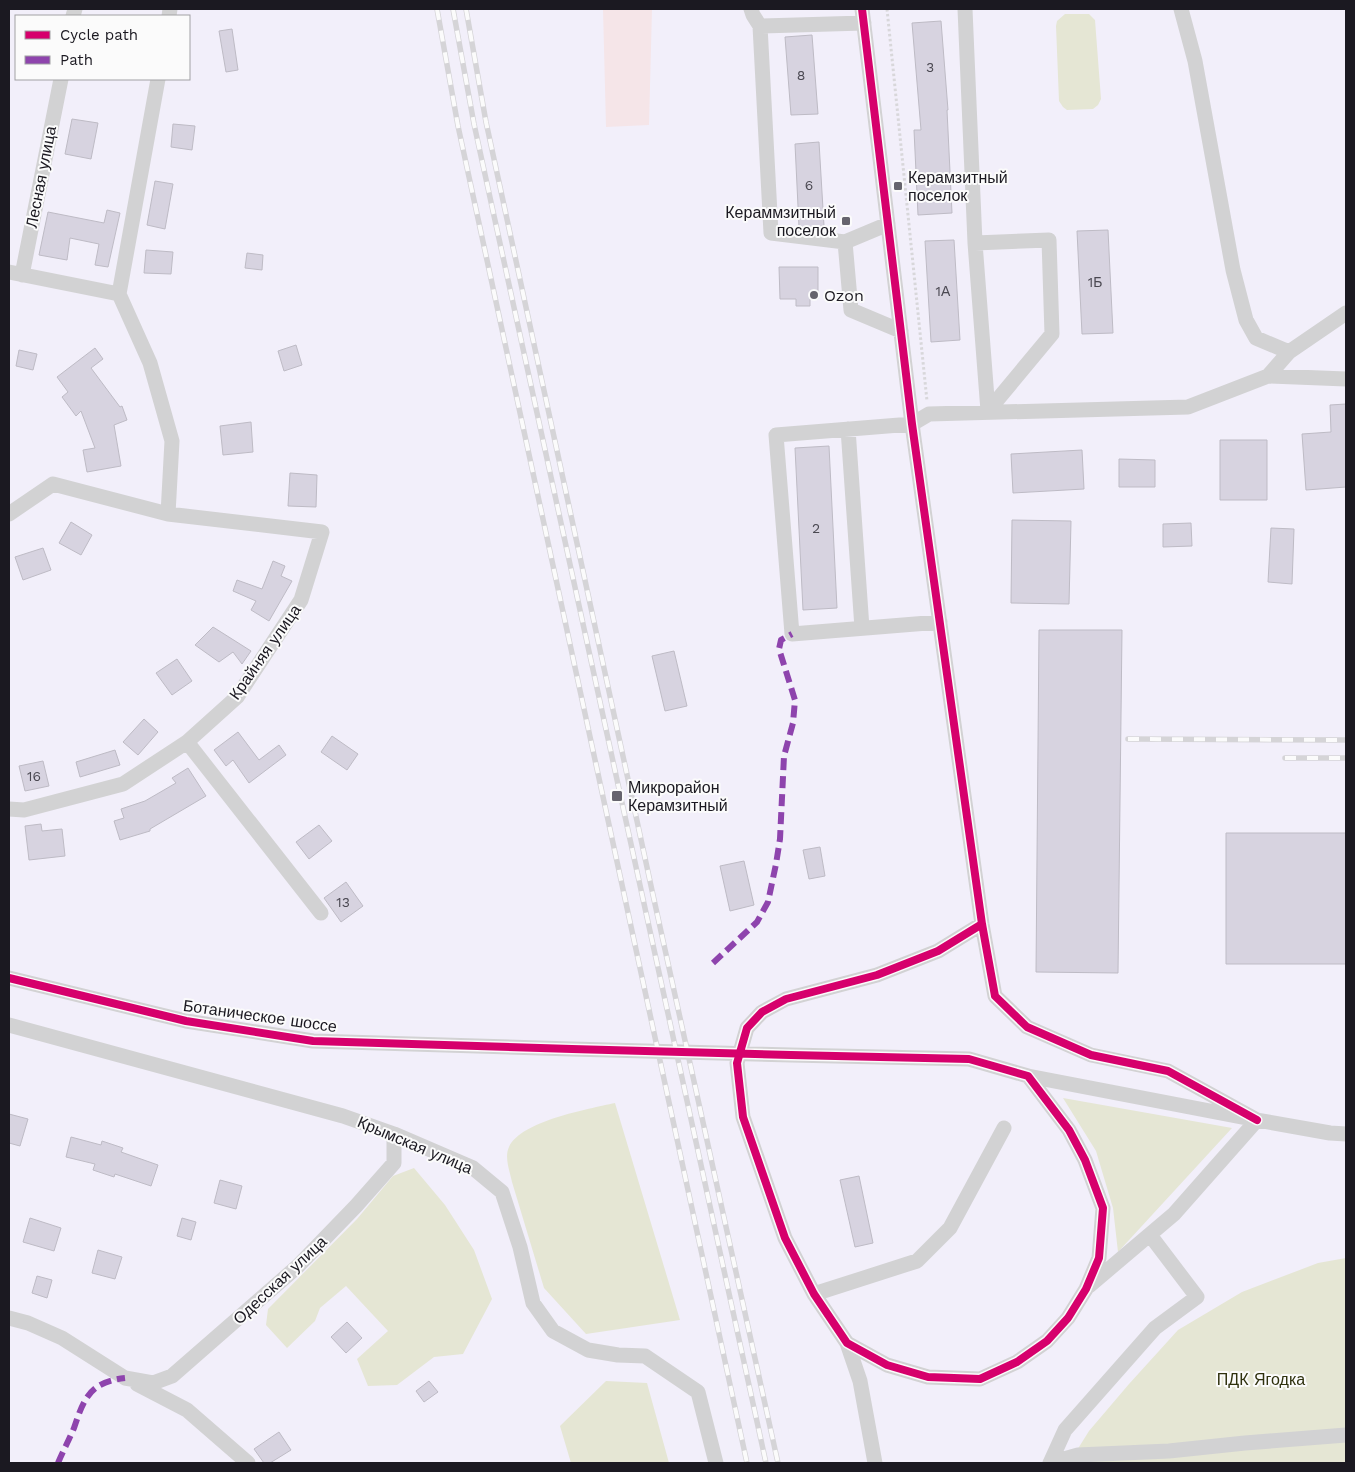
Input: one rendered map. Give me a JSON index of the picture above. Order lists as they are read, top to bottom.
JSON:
{
  "streets": {
    "street": [
      "Лесная улица",
      "Крайняя улица",
      "Ботаническое шоссе",
      "Крымская улица",
      "Одесская улица"
    ]
  },
  "crossings": [
    ["Крымская улица", "Одесская улица"]
  ],
  "parks": ["ПДК Ягодка"],
  "places": {
    "transit": ["Керамзитный поселок", "Кераммзитный поселок", "Микрорайон Керамзитный"],
    "other": ["Ozon"]
  },
  "house_numbers": [
    "3",
    "8",
    "6",
    "1Б",
    "1А",
    "2",
    "16",
    "13"
  ],
  "legend": ["Cycle path", "Path"]
}
